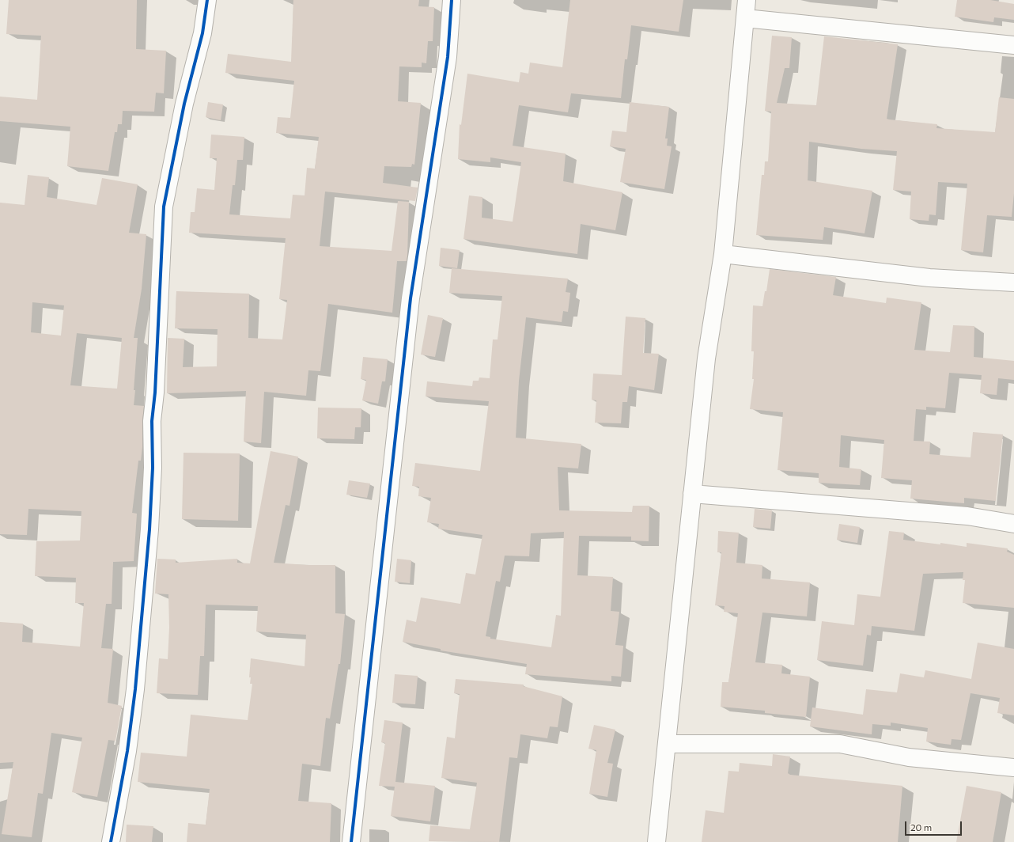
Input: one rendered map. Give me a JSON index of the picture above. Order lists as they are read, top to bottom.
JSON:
{
  "scale_bar": "20 m"
}
